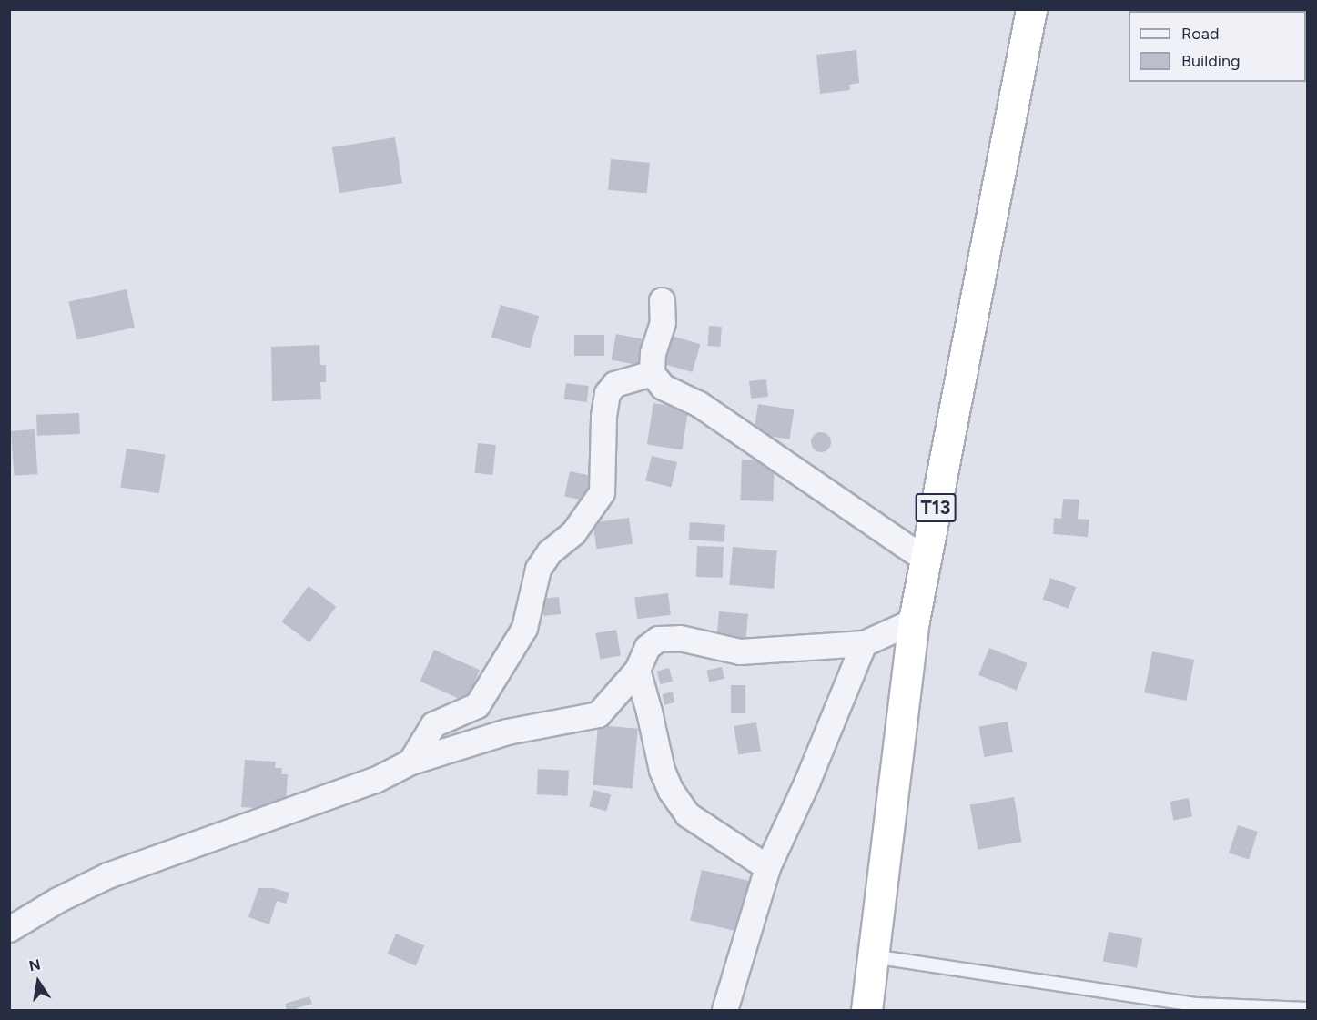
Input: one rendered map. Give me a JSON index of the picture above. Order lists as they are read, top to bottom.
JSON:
{
  "streets": {
    "highway": ["T13"]
  },
  "legend": ["Road", "Building"],
  "north": "top"
}
